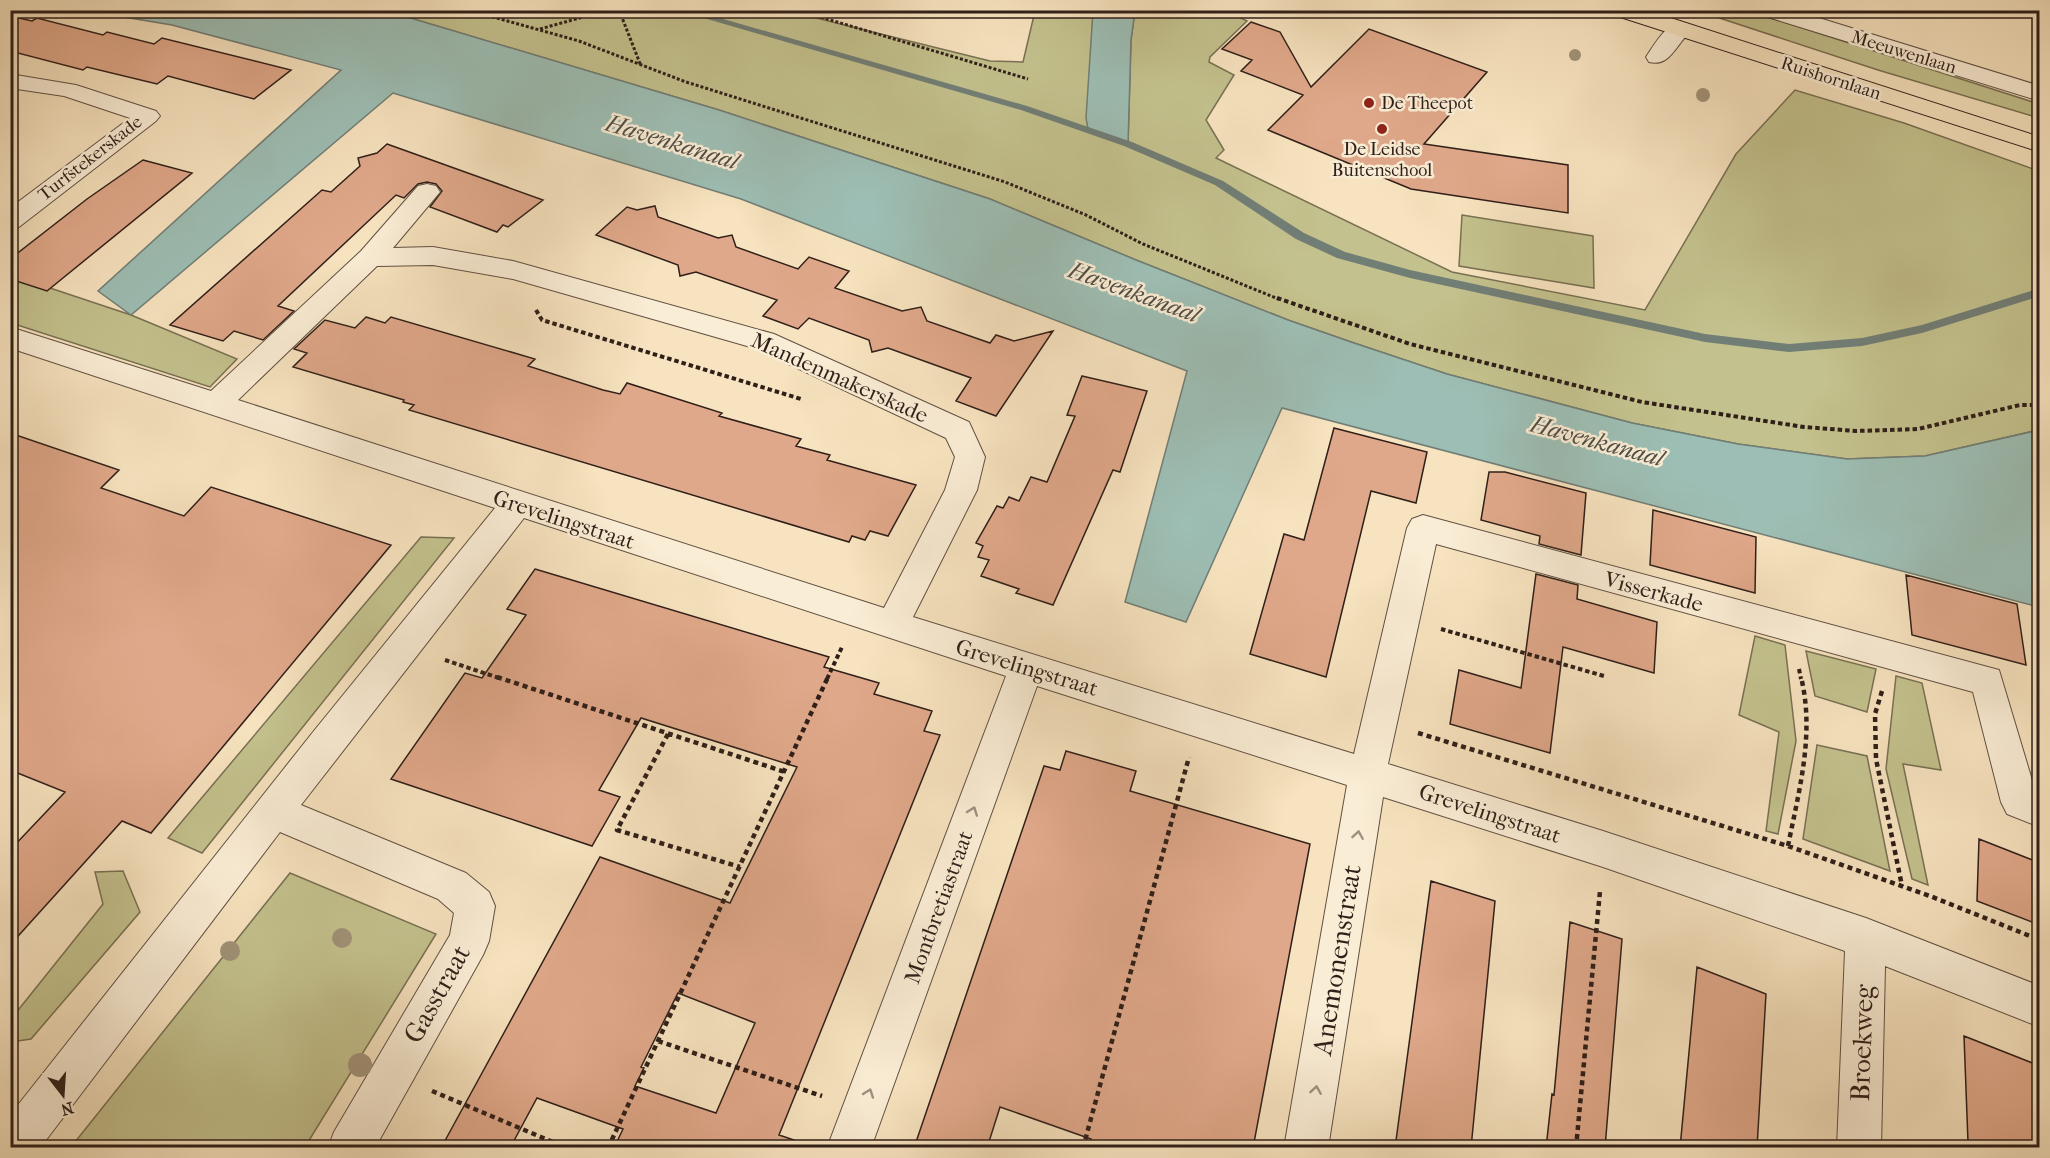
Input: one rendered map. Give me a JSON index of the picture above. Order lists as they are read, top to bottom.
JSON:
{
  "streets": {
    "main road": ["Ruishornlaan"],
    "street": [
      "Meeuwenlaan",
      "Turfstekerskade",
      "Mandenmakerskade",
      "Grevelingstraat",
      "Visserkade",
      "Montbretiastraat",
      "Anemonenstraat",
      "Gasstraat",
      "Broekweg"
    ]
  },
  "crossings": [
    ["Mandenmakerskade", "Grevelingstraat"],
    ["Grevelingstraat", "Visserkade"],
    ["Grevelingstraat", "Montbretiastraat"],
    ["Grevelingstraat", "Anemonenstraat"],
    ["Grevelingstraat", "Broekweg"],
    ["Visserkade", "Anemonenstraat"]
  ],
  "one_way": ["Montbretiastraat", "Anemonenstraat"],
  "water": ["Havenkanaal"],
  "places": ["De Theepot", "De Leidse Buitenschool"],
  "north": "bottom"
}
